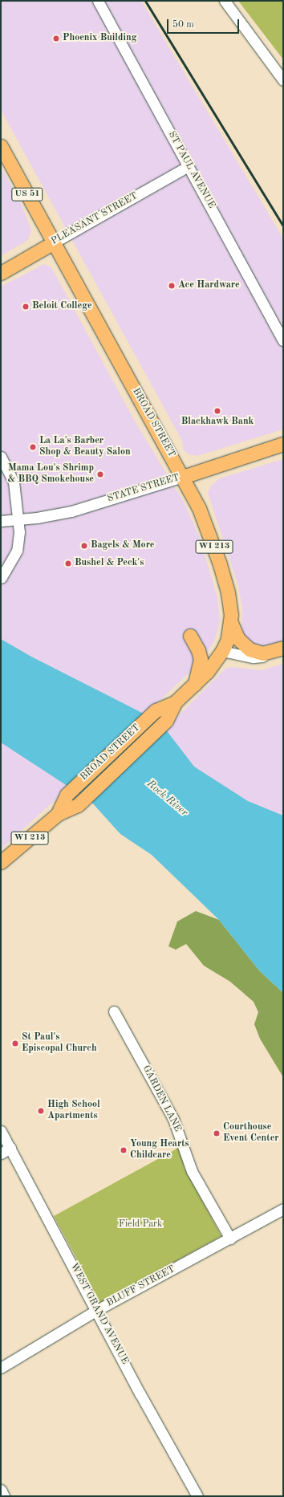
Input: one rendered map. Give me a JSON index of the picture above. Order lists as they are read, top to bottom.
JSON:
{
  "streets": {
    "main road": [
      "US 51",
      "PLEASANT STREET",
      "BROAD STREET",
      "STATE STREET",
      "WI 213"
    ],
    "street": [
      "ST PAUL AVENUE",
      "GARDEN LANE",
      "BLUFF STREET",
      "WEST GRAND AVENUE"
    ]
  },
  "crossings": [
    ["ST PAUL AVENUE", "PLEASANT STREET"],
    ["PLEASANT STREET", "BROAD STREET"],
    ["BROAD STREET", "STATE STREET"],
    ["BROAD STREET", "WI 213"],
    ["GARDEN LANE", "BLUFF STREET"],
    ["BLUFF STREET", "WEST GRAND AVENUE"]
  ],
  "water": ["Rock River"],
  "parks": ["Field Park"],
  "places": [
    "Phoenix Building",
    "Ace Hardware",
    "Beloit College",
    "Blackhawk Bank",
    "La La's Barber Shop & Beauty Salon",
    "Mama Lou's Shrimp & BBQ Smokehouse",
    "Bagels & More",
    "Bushel & Peck's",
    "St Paul's Episcopal Church",
    "High School Apartments",
    "Courthouse Event Center",
    "Young Hearts Childcare"
  ],
  "scale_bar": "50 m"
}
